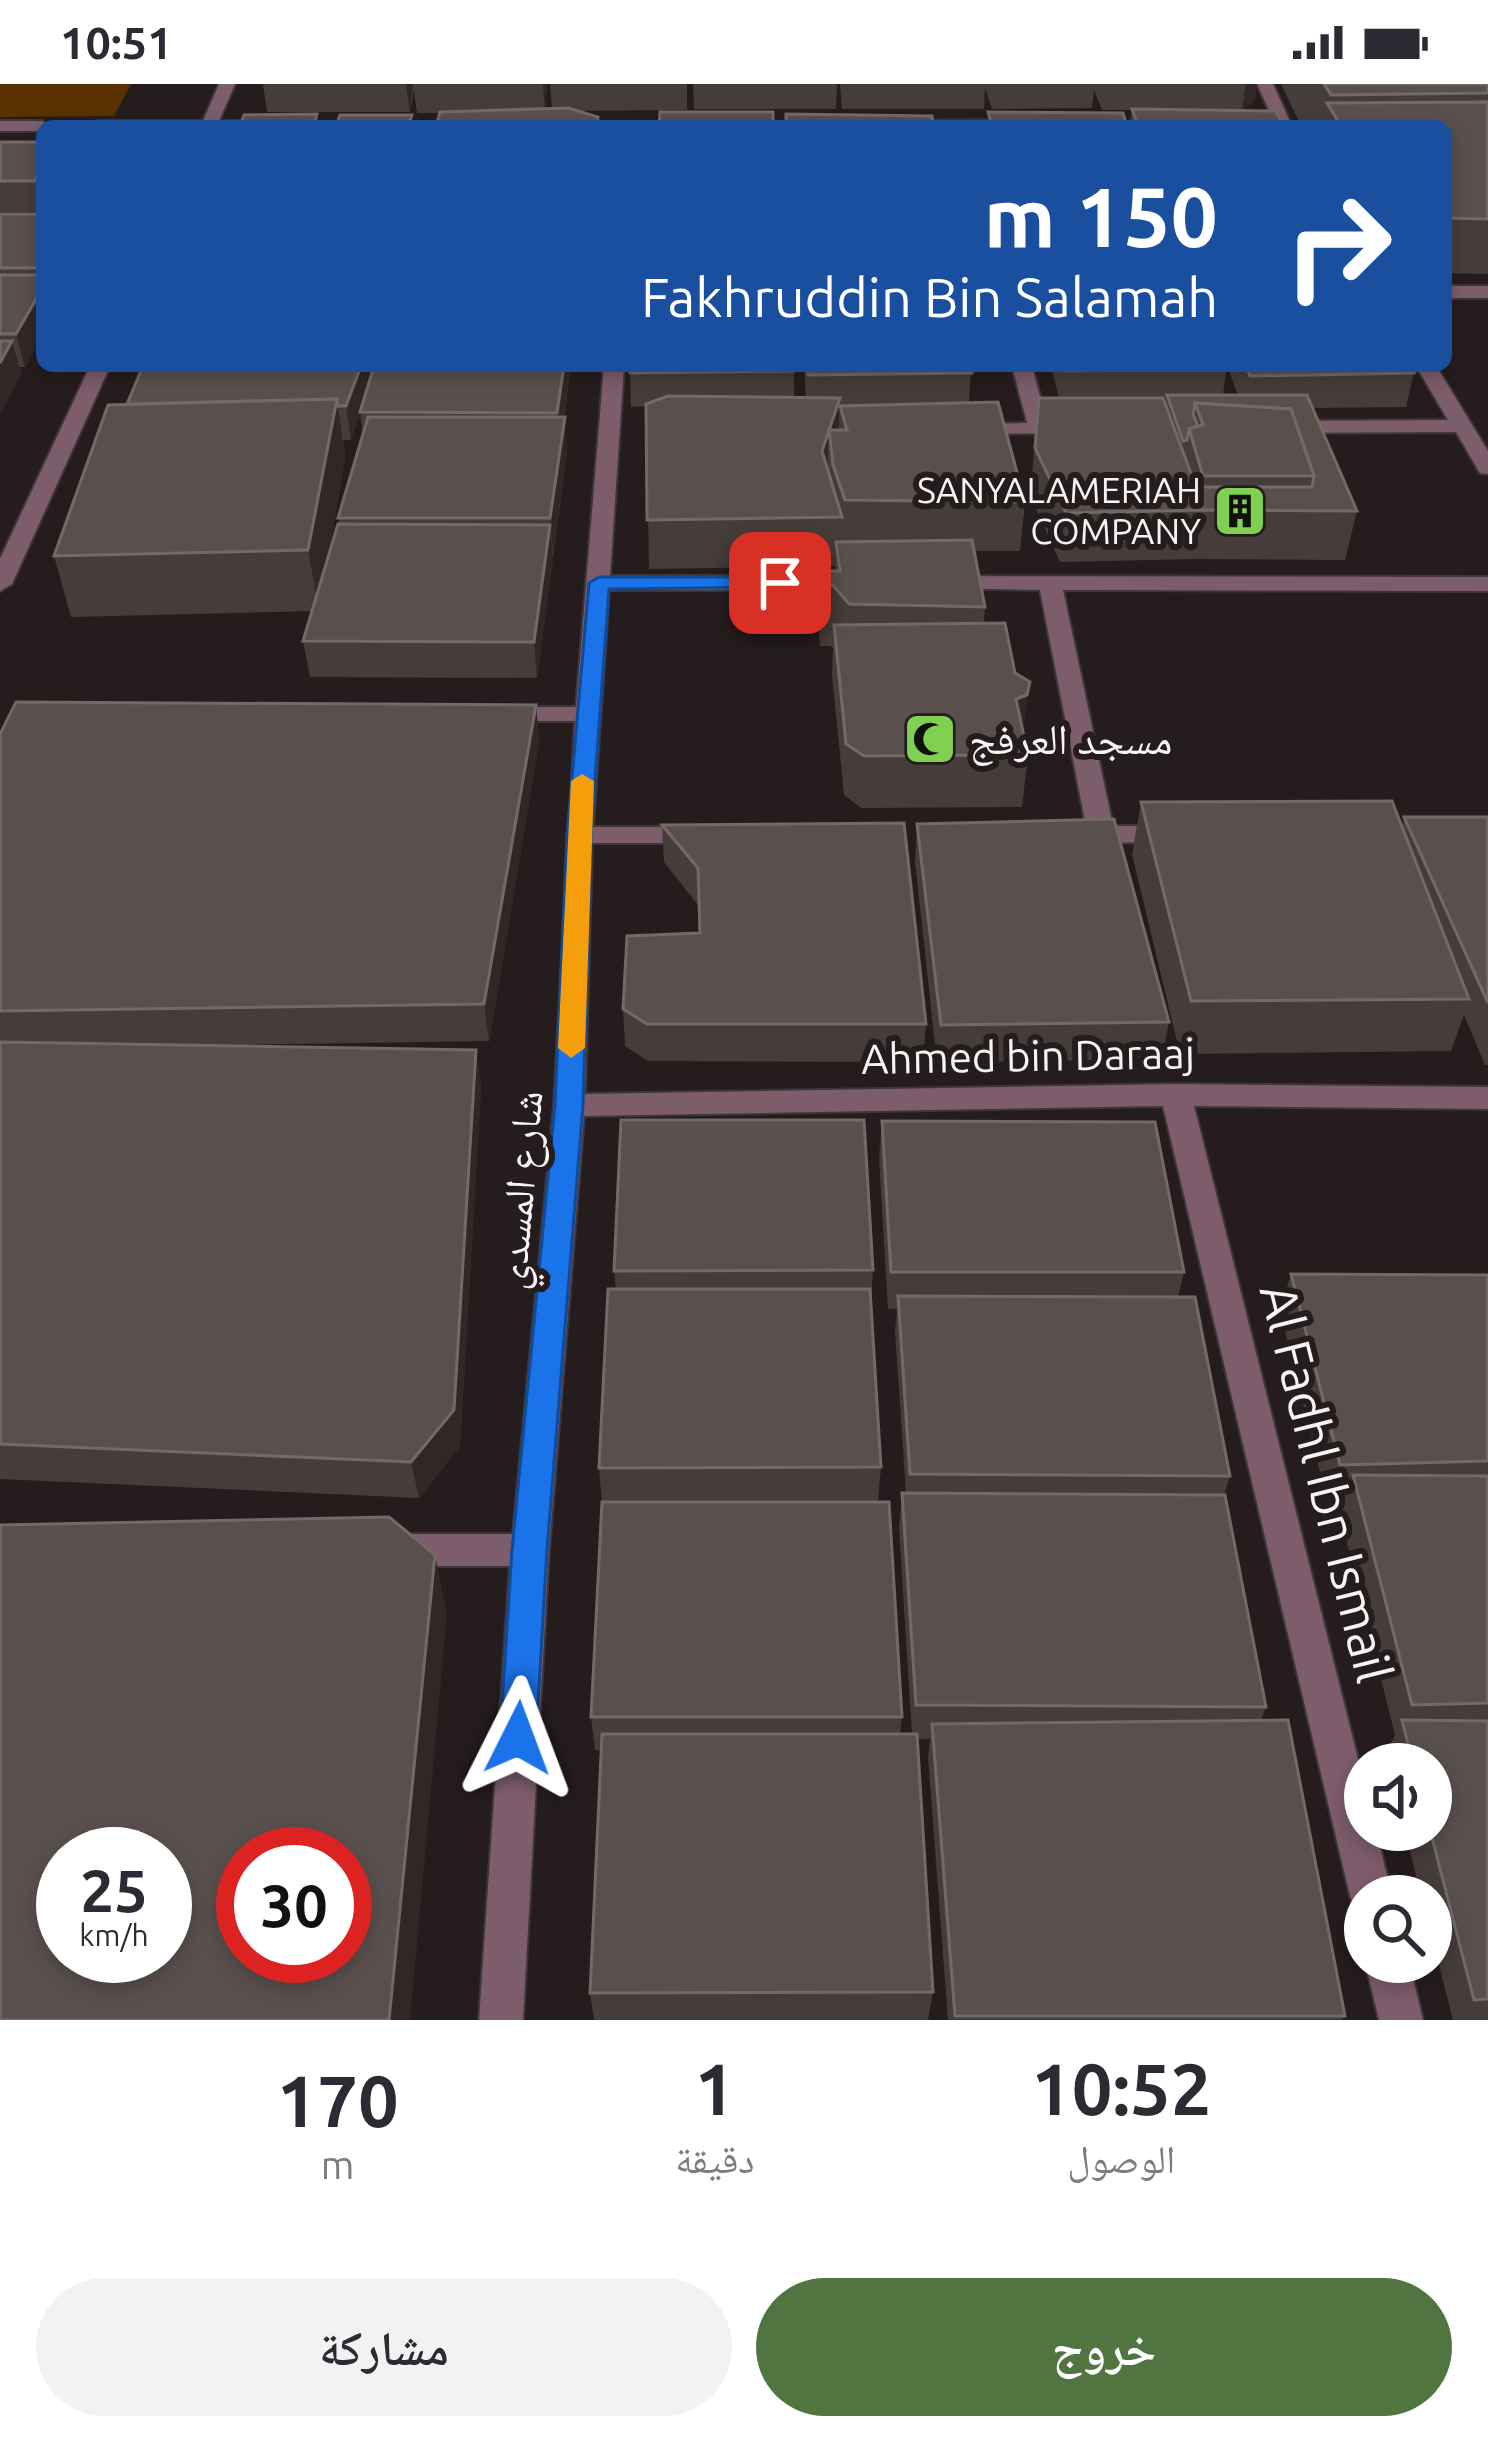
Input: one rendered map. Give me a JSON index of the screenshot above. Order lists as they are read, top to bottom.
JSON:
{
  "streets": {
    "street": ["Ahmed bin Daraaj", "شارع المسدي", "Al Fadhl Ibn Ismail"]
  },
  "crossings": [
    ["Ahmed bin Daraaj", "شارع المسدي"],
    ["Ahmed bin Daraaj", "Al Fadhl Ibn Ismail"]
  ],
  "places": {
    "building": ["SANYALAMERIAH COMPANY"],
    "mosque": ["مسجد العرفج"]
  },
  "page": {
    "status": "10:51",
    "turn": ["150 m", "Fakhruddin Bin Salamah"],
    "speed": "25 km/h",
    "limit": "30",
    "eta": [
      "10:52",
      "الوصول",
      "1",
      "دقيقة",
      "170",
      "m"
    ],
    "buttons": ["خروج", "مشاركة"]
  }
}
